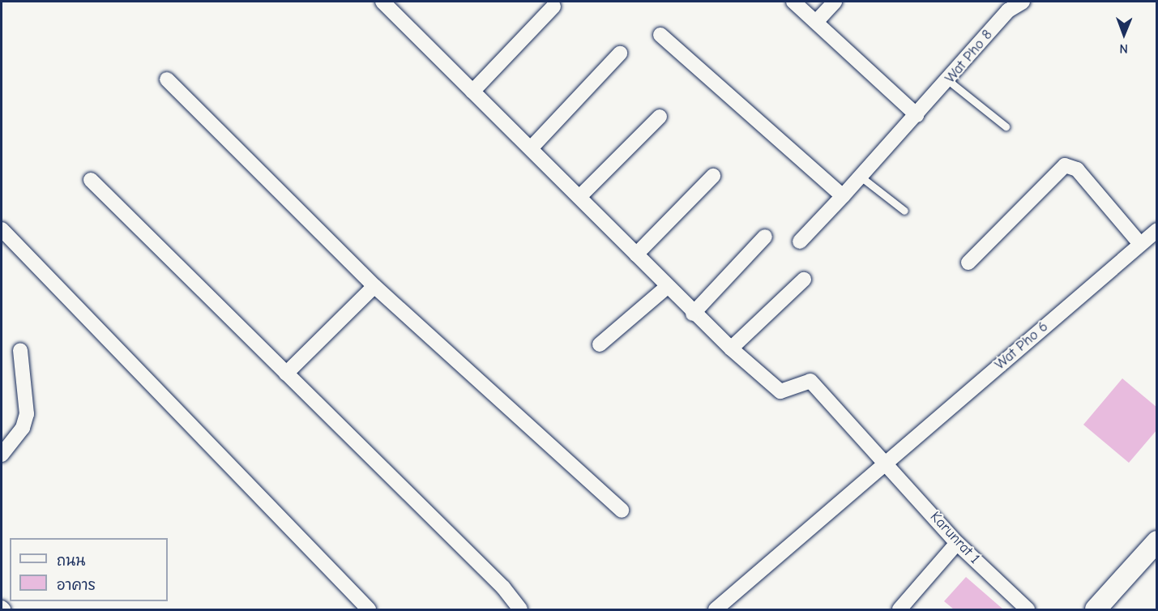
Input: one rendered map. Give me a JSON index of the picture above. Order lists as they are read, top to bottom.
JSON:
{
  "streets": {
    "street": ["Wat Pho 8", "Wat Pho 6", "Karunrat 1"]
  },
  "crossings": [
    ["Wat Pho 6", "Karunrat 1"]
  ],
  "legend": ["ถนน", "อาคาร"],
  "north": "bottom"
}
